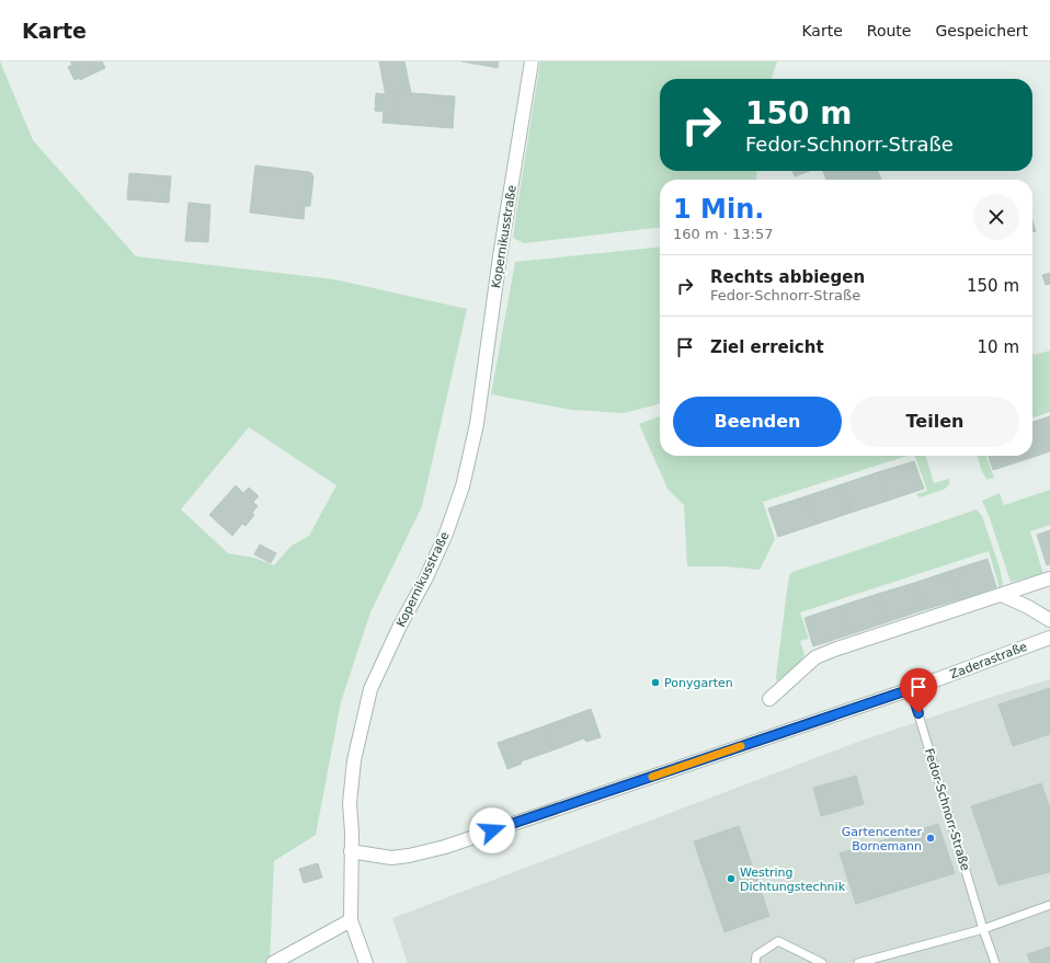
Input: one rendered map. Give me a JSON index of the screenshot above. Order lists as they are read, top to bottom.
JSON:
{
  "streets": {
    "street": ["Kopernikusstraße", "Zaderastraße"],
    "lane": ["Fedor-Schnorr-Straße"]
  },
  "crossings": [
    ["Kopernikusstraße", "Zaderastraße"],
    ["Zaderastraße", "Fedor-Schnorr-Straße"]
  ],
  "places": ["Ponygarten", "Gartencenter Bornemann", "Westring Dichtungstechnik"],
  "page": {
    "header": "Karte",
    "nav": ["Karte", "Route", "Gespeichert"],
    "turn": ["150 m", "Fedor-Schnorr-Straße"],
    "heading": ["1 Min.", "160 m · 13:57"],
    "list": [
      {
        "name": "Rechts abbiegen",
        "note": "Fedor-Schnorr-Straße",
        "value": "150 m"
      },
      {
        "name": "Ziel erreicht",
        "value": "10 m"
      }
    ],
    "buttons": ["Beenden", "Teilen"]
  }
}
